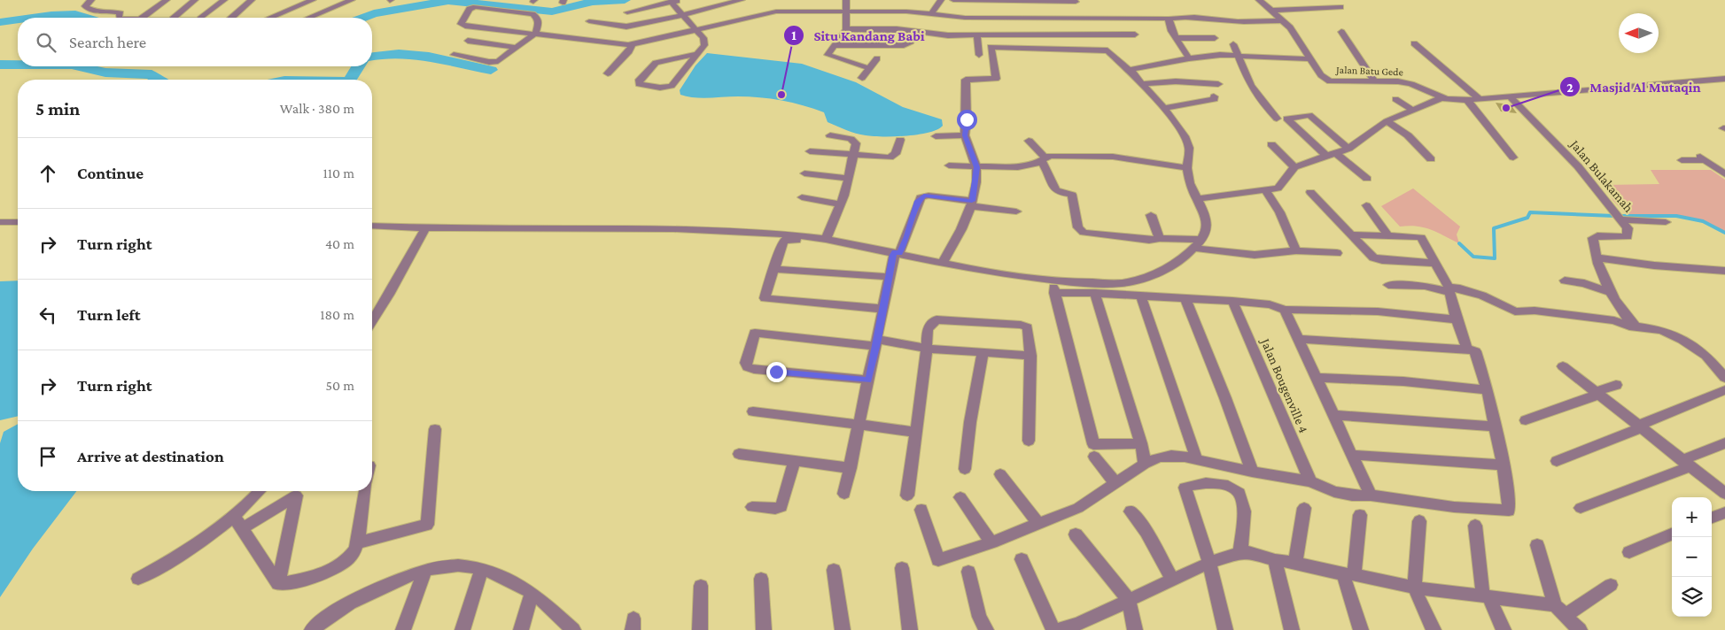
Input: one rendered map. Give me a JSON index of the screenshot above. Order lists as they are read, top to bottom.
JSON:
{
  "streets": {
    "street": ["Jalan Batu Gede", "Jalan Bulakamah", "Jalan Bougenville 4"]
  },
  "places": ["Situ Kandang Babi", "Masjid Al Mutaqin"],
  "north": "left",
  "page": {
    "search": "Search here",
    "heading": ["5 min", "Walk · 380 m"],
    "list": [
      ["Continue", "110 m"],
      ["Turn right", "40 m"],
      ["Turn left", "180 m"],
      ["Turn right", "50 m"],
      "Arrive at destination"
    ],
    "map_buttons": ["+", "−"]
  }
}
